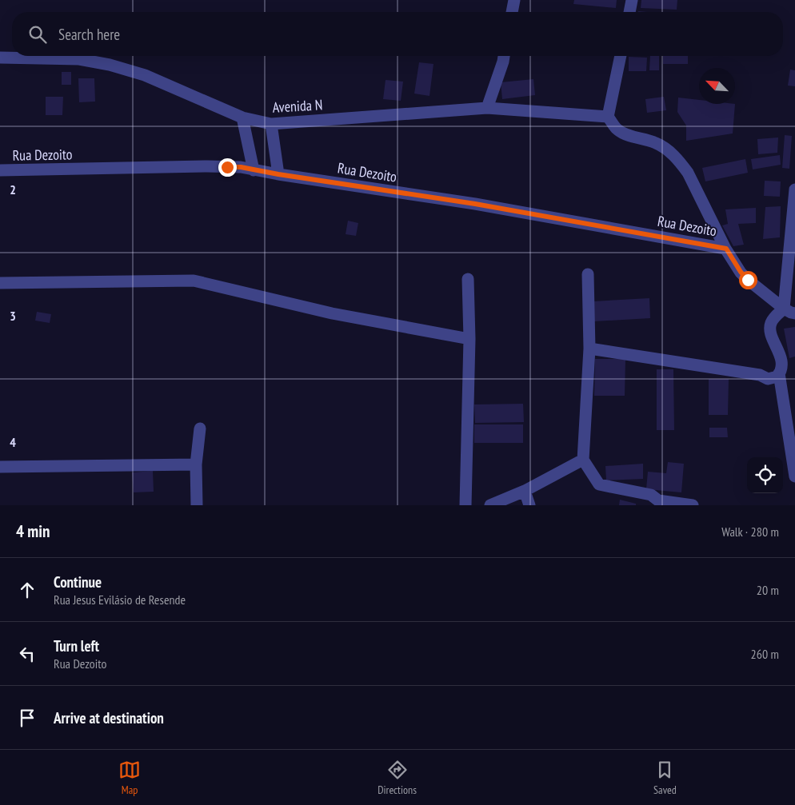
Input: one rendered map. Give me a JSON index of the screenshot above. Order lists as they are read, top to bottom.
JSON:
{
  "streets": {
    "street": ["Avenida N", "Rua Dezoito"]
  },
  "north": "top left",
  "page": {
    "search": "Search here",
    "heading": ["4 min", "Walk · 280 m"],
    "list": [
      ["Continue", "Rua Jesus Evilásio de Resende", "20 m"],
      ["Turn left", "Rua Dezoito", "260 m"],
      "Arrive at destination"
    ],
    "nav": ["Map", "Directions", "Saved"]
  },
  "grid": {
    "rows": ["2", "3", "4"]
  }
}
